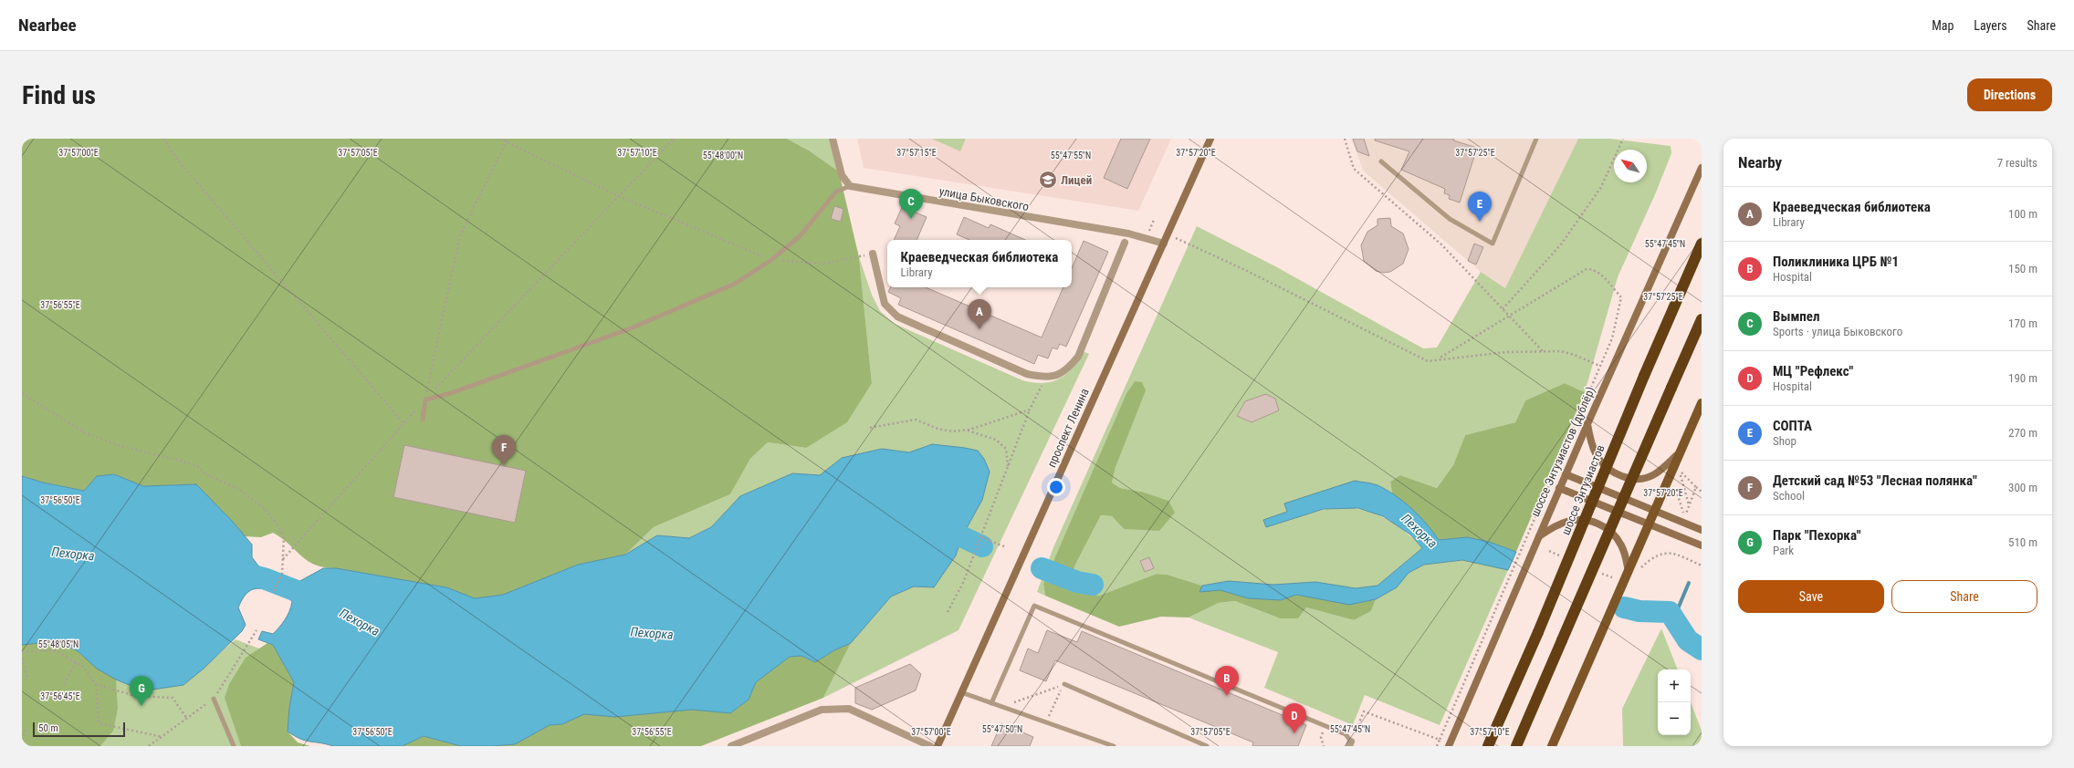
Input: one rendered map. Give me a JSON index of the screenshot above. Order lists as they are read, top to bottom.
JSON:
{
  "streets": {
    "highway": ["шоссе Энтузиастов"],
    "main road": ["проспект Ленина", "шоссе Энтузиастов (дублёр)"],
    "street": ["улица Быковского"]
  },
  "crossings": [
    ["улица Быковского", "проспект Ленина"]
  ],
  "water": ["Пехорка"],
  "places": {
    "school or university": ["Лицей"]
  },
  "scale_bar": "50 m",
  "north": "top left",
  "page": {
    "header": "Nearbee",
    "nav": ["Map", "Layers", "Share"],
    "buttons": [
      "Directions",
      ["Save", "Share"]
    ],
    "title": "Find us",
    "heading": ["Nearby", "7 results"],
    "list": [
      {
        "mark": "A",
        "name": "Краеведческая библиотека",
        "note": "Library",
        "value": "100 m"
      },
      {
        "mark": "B",
        "name": "Поликлиника ЦРБ №1",
        "note": "Hospital",
        "value": "150 m"
      },
      {
        "mark": "C",
        "name": "Вымпел",
        "note": "Sports · улица Быковского",
        "value": "170 m"
      },
      {
        "mark": "D",
        "name": "МЦ \"Рефлекс\"",
        "note": "Hospital",
        "value": "190 m"
      },
      {
        "mark": "E",
        "name": "СОПТА",
        "note": "Shop",
        "value": "270 m"
      },
      {
        "mark": "F",
        "name": "Детский сад №53 \"Лесная полянка\"",
        "note": "School",
        "value": "300 m"
      },
      {
        "mark": "G",
        "name": "Парк \"Пехорка\"",
        "note": "Park",
        "value": "510 m"
      }
    ],
    "pins": [
      "C",
      "E",
      "A",
      "F",
      "B",
      "G",
      "D"
    ],
    "popup": ["Краеведческая библиотека", "Library"],
    "map_buttons": ["+", "−"],
    "scale": "50 m"
  },
  "coordinates": [
    "37°57'00\"E",
    "37°57'05\"E",
    "37°57'10\"E",
    "37°57'15\"E",
    "37°57'20\"E",
    "37°57'25\"E",
    "55°48'00\"N",
    "55°47'55\"N",
    "55°47'45\"N",
    "37°56'55\"E",
    "37°56'50\"E",
    "55°48'05\"N",
    "37°56'45\"E",
    "55°47'50\"N"
  ]
}
